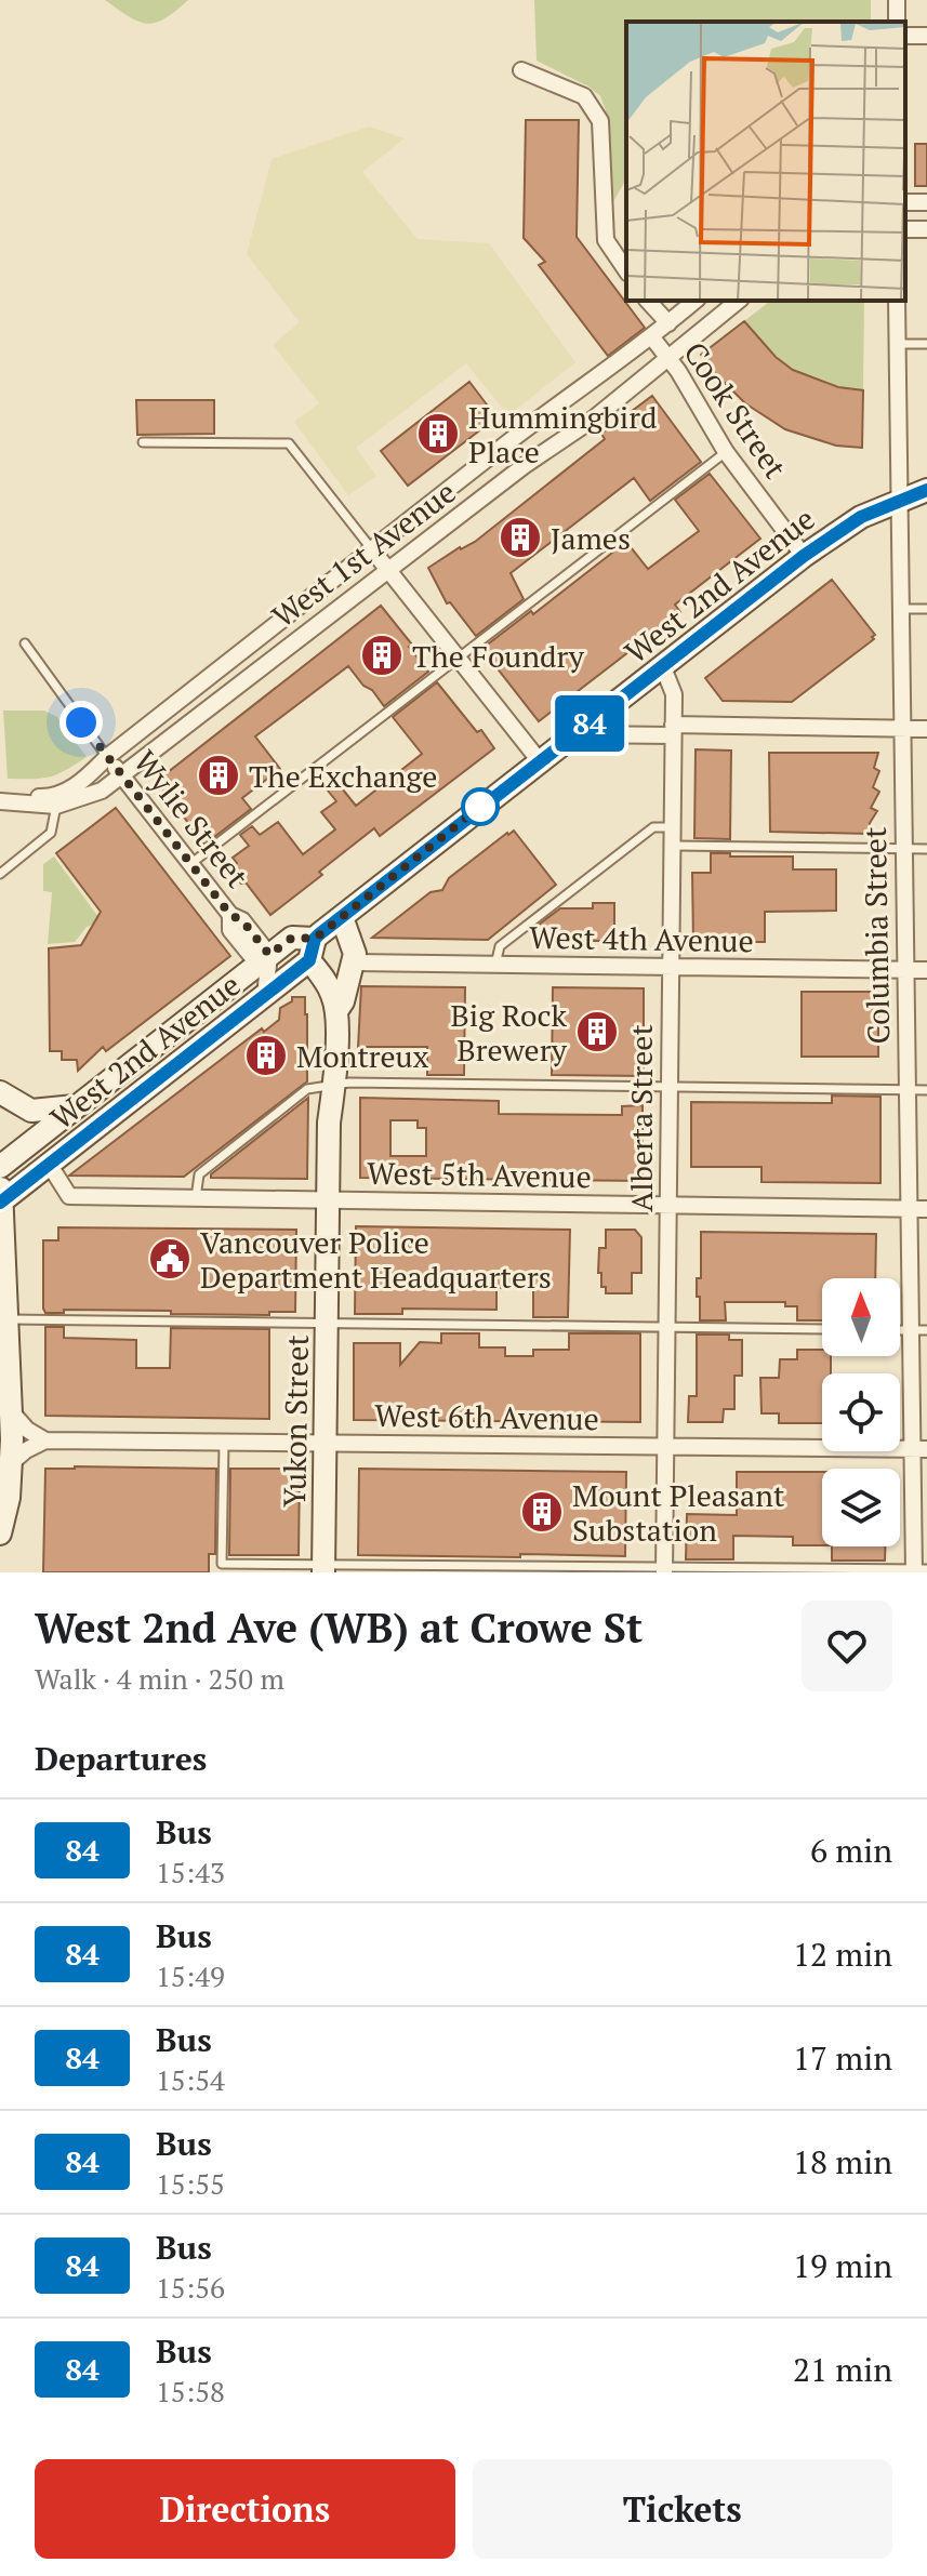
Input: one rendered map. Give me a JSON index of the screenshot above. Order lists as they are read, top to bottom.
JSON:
{
  "streets": {
    "main road": ["West 2nd Avenue", "Yukon Street"],
    "street": [
      "Cook Street",
      "West 1st Avenue",
      "Wylie Street",
      "Columbia Street",
      "West 4th Avenue",
      "Alberta Street",
      "West 5th Avenue",
      "West 6th Avenue"
    ]
  },
  "crossings": [
    ["Cook Street", "West 1st Avenue"],
    ["Cook Street", "West 2nd Avenue"],
    ["West 1st Avenue", "Wylie Street"],
    ["West 2nd Avenue", "Wylie Street"],
    ["West 2nd Avenue", "Columbia Street"],
    ["West 2nd Avenue", "Alberta Street"],
    ["West 2nd Avenue", "West 5th Avenue"],
    ["West 2nd Avenue", "Yukon Street"],
    ["Columbia Street", "West 4th Avenue"],
    ["Columbia Street", "West 5th Avenue"],
    ["Columbia Street", "West 6th Avenue"],
    ["West 4th Avenue", "Alberta Street"],
    ["West 4th Avenue", "Yukon Street"],
    ["Alberta Street", "West 5th Avenue"],
    ["Alberta Street", "West 6th Avenue"],
    ["West 5th Avenue", "Yukon Street"],
    ["West 6th Avenue", "Yukon Street"]
  ],
  "places": {
    "building": [
      "Hummingbird Place",
      "James",
      "The Foundry",
      "The Exchange",
      "Big Rock Brewery",
      "Montreux",
      "Mount Pleasant Substation"
    ],
    "public building": ["Vancouver Police Department Headquarters"]
  },
  "lines": ["bus line 84"],
  "north": "top",
  "page": {
    "on_map": "84",
    "heading": [
      ["West 2nd Ave (WB) at Crowe St", "Walk · 4 min · 250 m"],
      "Departures"
    ],
    "list": [
      {
        "mark": "84",
        "name": "Bus",
        "note": "15:43",
        "value": "6 min"
      },
      {
        "mark": "84",
        "name": "Bus",
        "note": "15:49",
        "value": "12 min"
      },
      {
        "mark": "84",
        "name": "Bus",
        "note": "15:54",
        "value": "17 min"
      },
      {
        "mark": "84",
        "name": "Bus",
        "note": "15:55",
        "value": "18 min"
      },
      {
        "mark": "84",
        "name": "Bus",
        "note": "15:56",
        "value": "19 min"
      },
      {
        "mark": "84",
        "name": "Bus",
        "note": "15:58",
        "value": "21 min"
      }
    ],
    "buttons": ["Directions", "Tickets"]
  }
}
